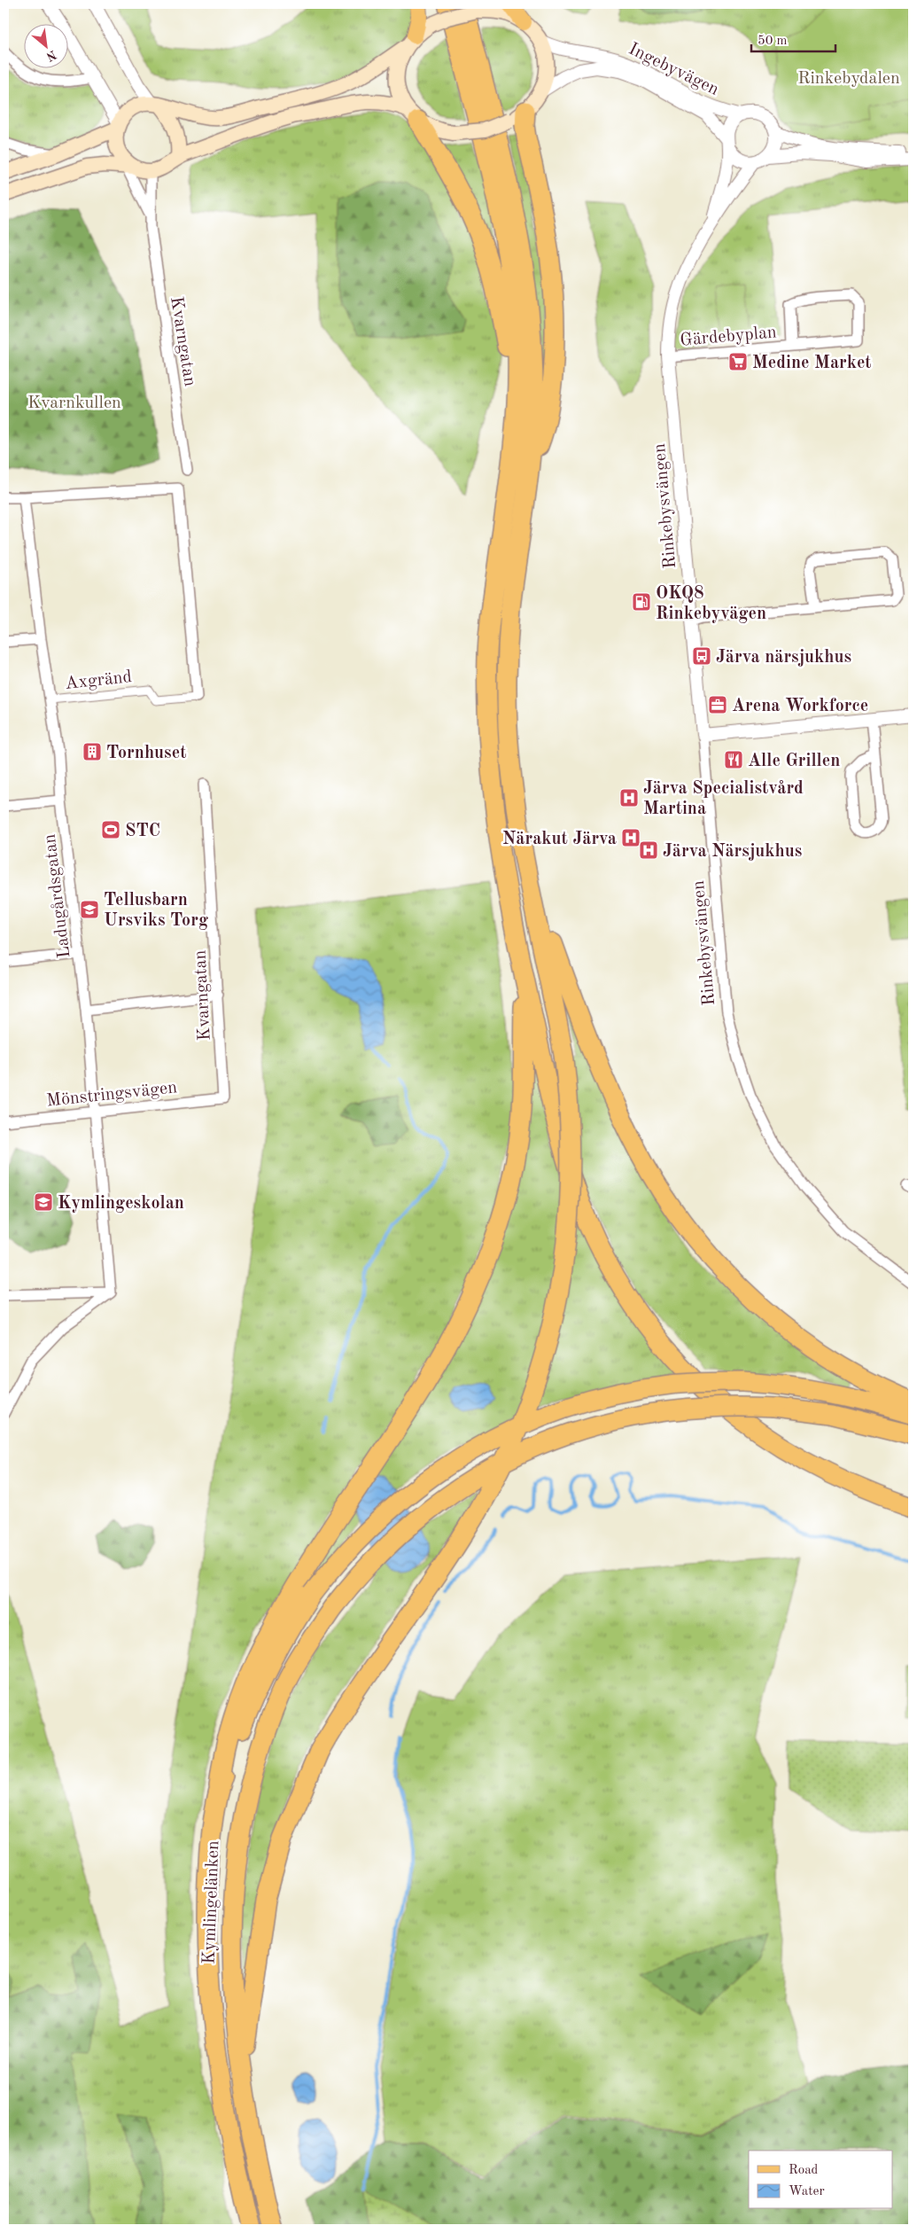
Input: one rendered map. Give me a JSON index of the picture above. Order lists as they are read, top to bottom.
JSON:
{
  "streets": {
    "highway": ["Kymlingelänken"],
    "street": [
      "Ingebyvägen",
      "Gärdebyplan",
      "Kvarngatan",
      "Rinkebysvängen",
      "Axgränd",
      "Ladugårdsgatan",
      "Mönstringsvägen"
    ]
  },
  "crossings": [
    ["Ingebyvägen", "Rinkebysvängen"],
    ["Gärdebyplan", "Rinkebysvängen"],
    ["Kvarngatan", "Mönstringsvägen"],
    ["Axgränd", "Ladugårdsgatan"],
    ["Ladugårdsgatan", "Mönstringsvägen"]
  ],
  "parks": ["Rinkebydalen", "Kvarnkullen"],
  "places": {
    "supermarket": ["Medine Market"],
    "fuel station": ["OKQ8 Rinkebyvägen"],
    "bus stop": ["Järva närsjukhus"],
    "office": ["Arena Workforce"],
    "building": ["Tornhuset"],
    "restaurant": ["Alle Grillen"],
    "hospital": ["Järva Specialistvård Martina", "Närakut Järva", "Järva Närsjukhus"],
    "sports": ["STC"],
    "school or university": ["Tellusbarn Ursviks Torg", "Kymlingeskolan"]
  },
  "legend": ["Road", "Water"],
  "scale_bar": "50 m",
  "north": "bottom right"
}
